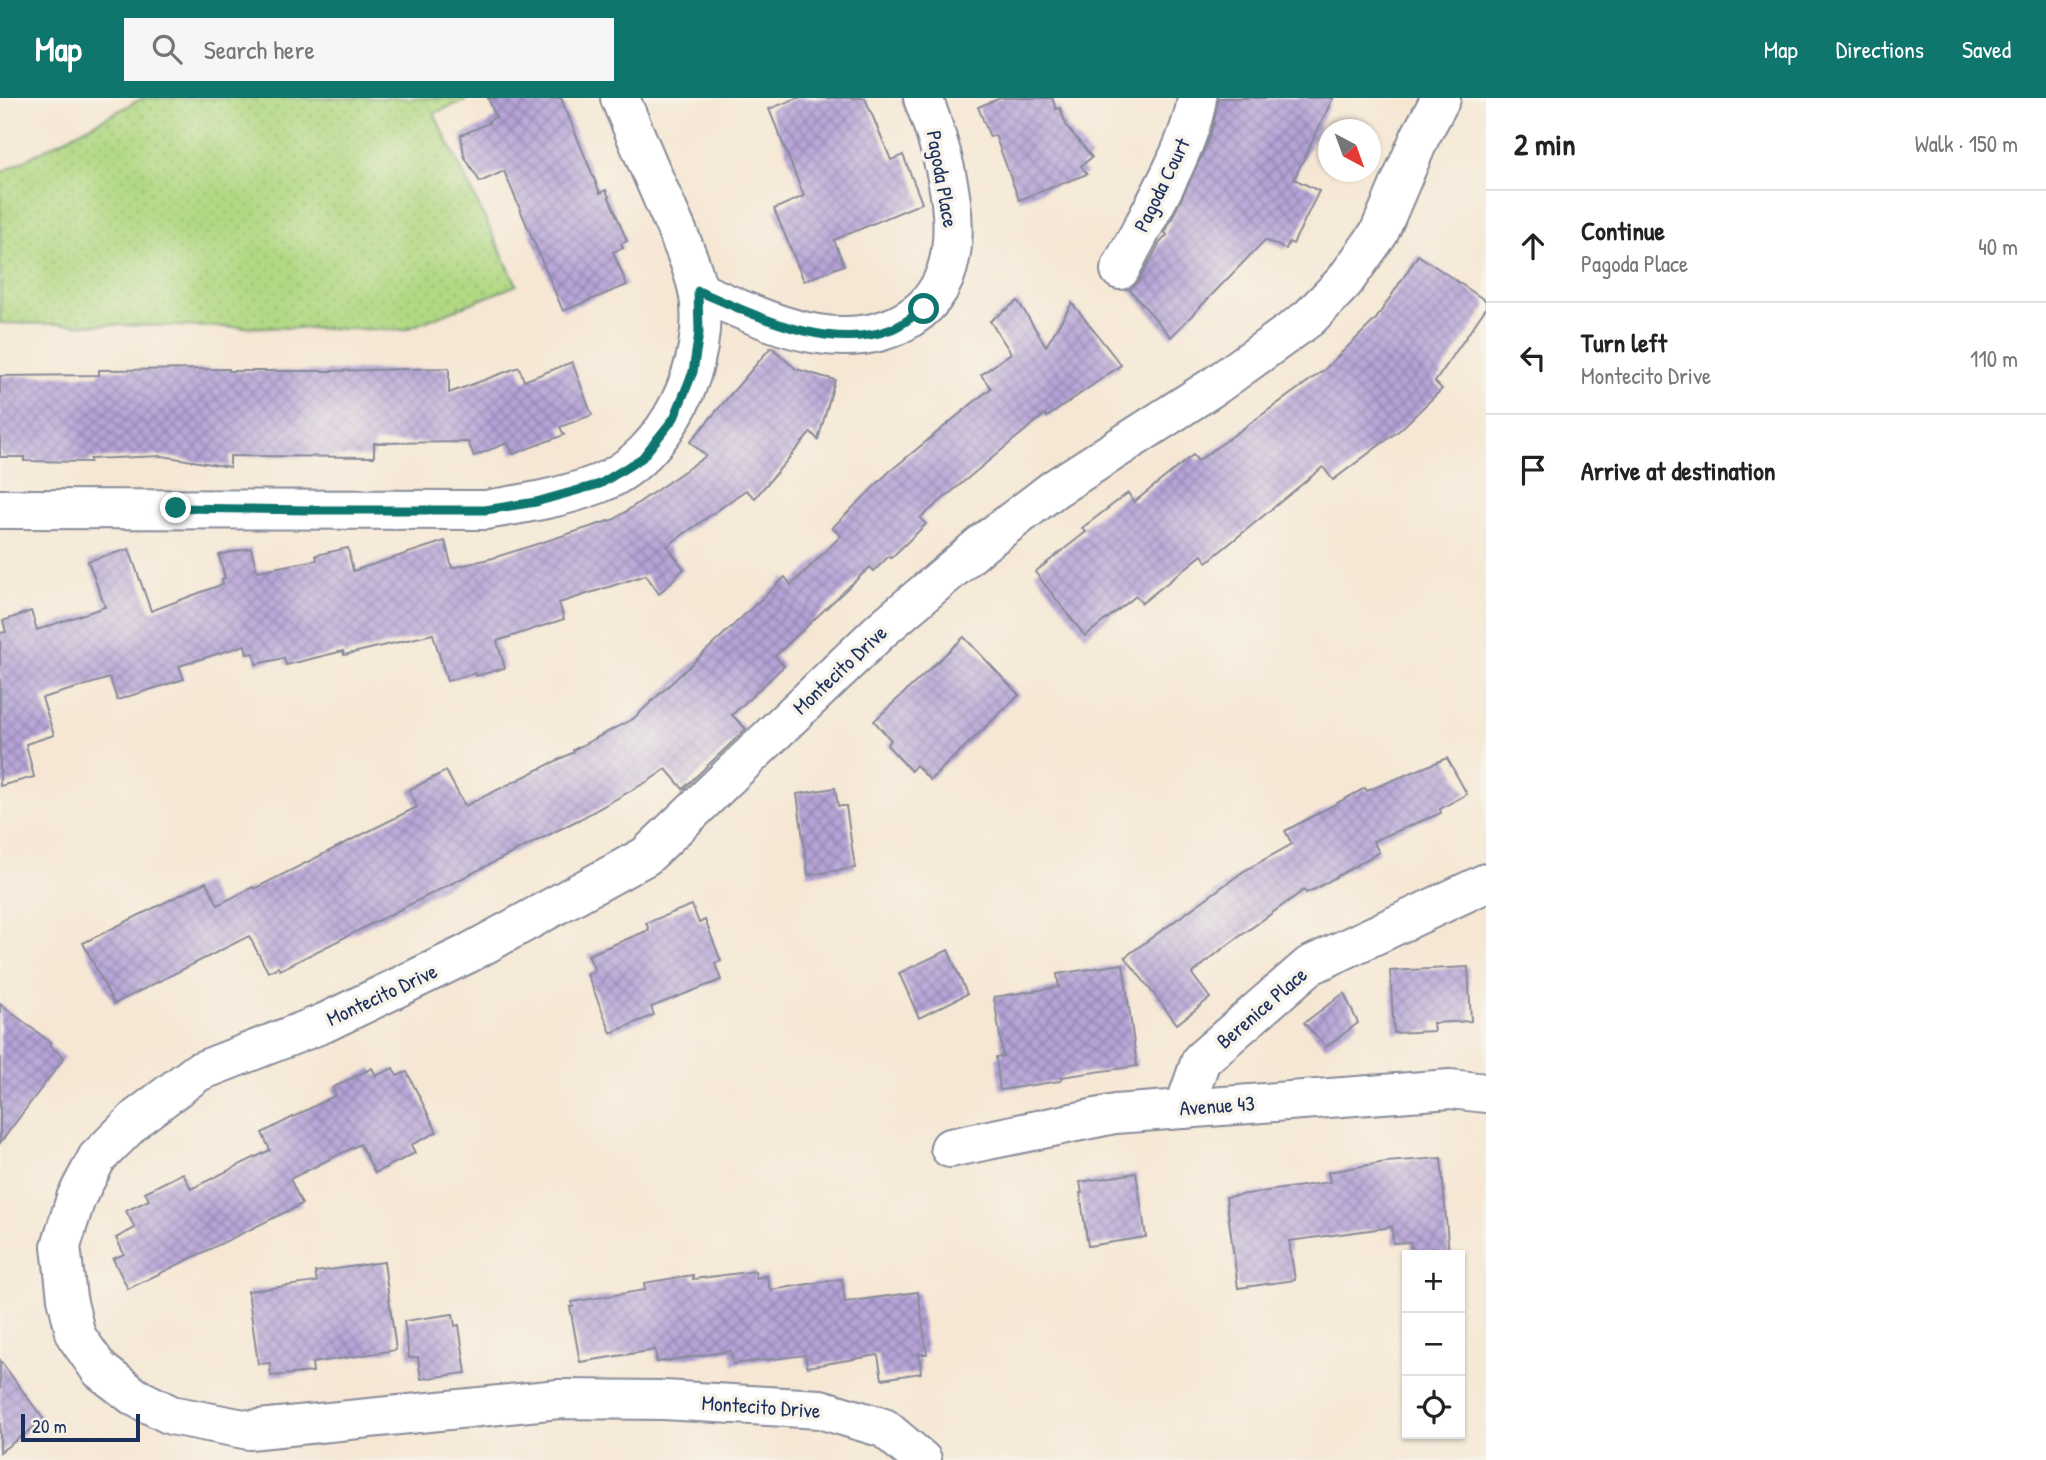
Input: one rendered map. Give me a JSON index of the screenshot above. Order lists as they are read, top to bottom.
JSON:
{
  "streets": {
    "street": [
      "Pagoda Place",
      "Pagoda Court",
      "Montecito Drive",
      "Berenice Place",
      "Avenue 43"
    ]
  },
  "crossings": [
    ["Berenice Place", "Avenue 43"]
  ],
  "scale_bar": "20 m",
  "north": "bottom right",
  "page": {
    "header": "Map",
    "search": "Search here",
    "nav": ["Map", "Directions", "Saved"],
    "heading": ["2 min", "Walk · 150 m"],
    "list": [
      ["Continue", "Pagoda Place", "40 m"],
      ["Turn left", "Montecito Drive", "110 m"],
      "Arrive at destination"
    ],
    "map_buttons": ["+", "−"],
    "scale": "20 m"
  }
}
